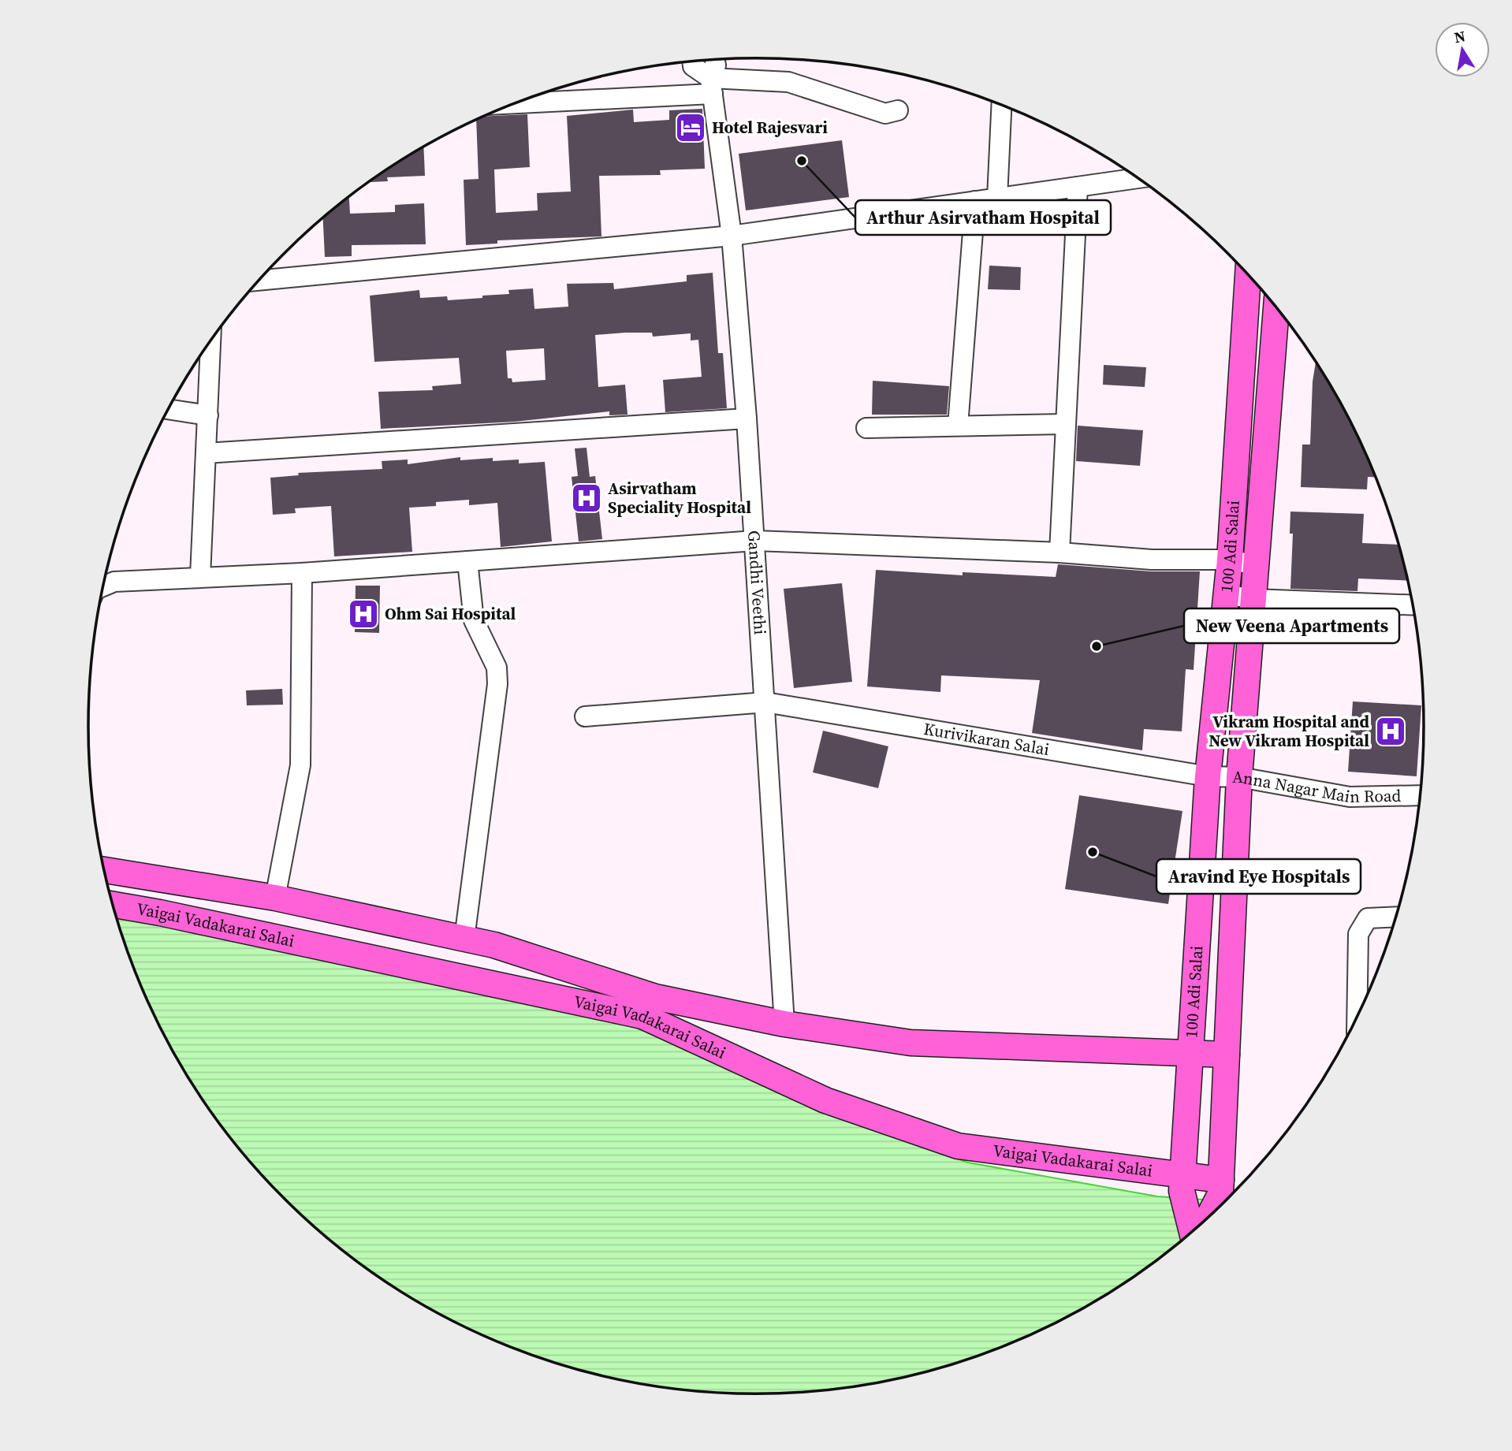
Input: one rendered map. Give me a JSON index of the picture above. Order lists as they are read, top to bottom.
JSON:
{
  "streets": {
    "main road": ["100 Adi Salai", "Vaigai Vadakarai Salai"],
    "street": ["Gandhi Veethi", "Kurivikaran Salai", "Anna Nagar Main Road"]
  },
  "crossings": [
    ["100 Adi Salai", "Kurivikaran Salai"],
    ["100 Adi Salai", "Anna Nagar Main Road"],
    ["100 Adi Salai", "Vaigai Vadakarai Salai"],
    ["Gandhi Veethi", "Kurivikaran Salai"],
    ["Gandhi Veethi", "Vaigai Vadakarai Salai"],
    ["Kurivikaran Salai", "Anna Nagar Main Road"]
  ],
  "places": {
    "hotel": ["Hotel Rajesvari"],
    "other": ["Arthur Asirvatham Hospital", "New Veena Apartments", "Aravind Eye Hospitals"],
    "hospital": ["Asirvatham Speciality Hospital", "Ohm Sai Hospital", "Vikram Hospital and New Vikram Hospital"]
  },
  "north": "top"
}
